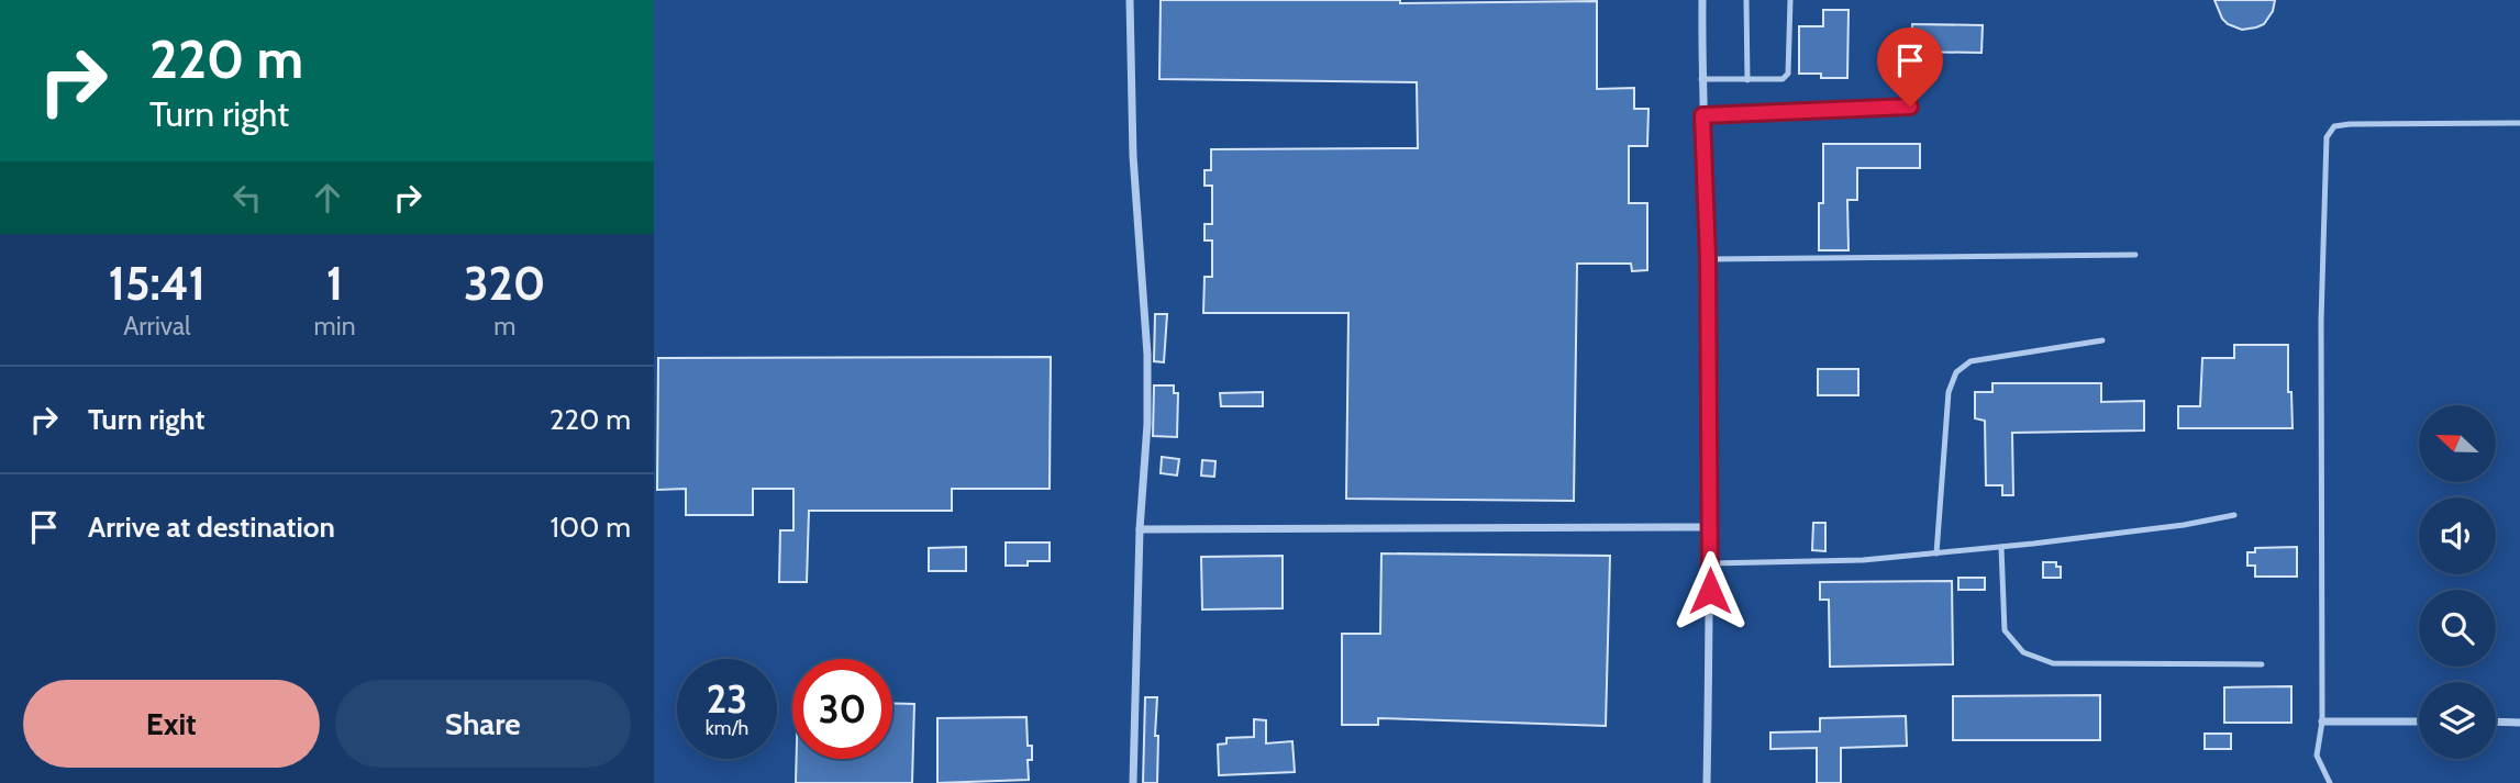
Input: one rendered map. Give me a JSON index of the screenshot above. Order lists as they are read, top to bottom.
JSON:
{
  "north": "left",
  "page": {
    "turn": ["220 m", "Turn right"],
    "eta": [
      "15:41",
      "Arrival",
      "1",
      "min",
      "320",
      "m"
    ],
    "list": [
      {
        "name": "Turn right",
        "value": "220 m"
      },
      {
        "name": "Arrive at destination",
        "value": "100 m"
      }
    ],
    "speed": "23 km/h",
    "limit": "30",
    "buttons": ["Exit", "Share"]
  }
}
